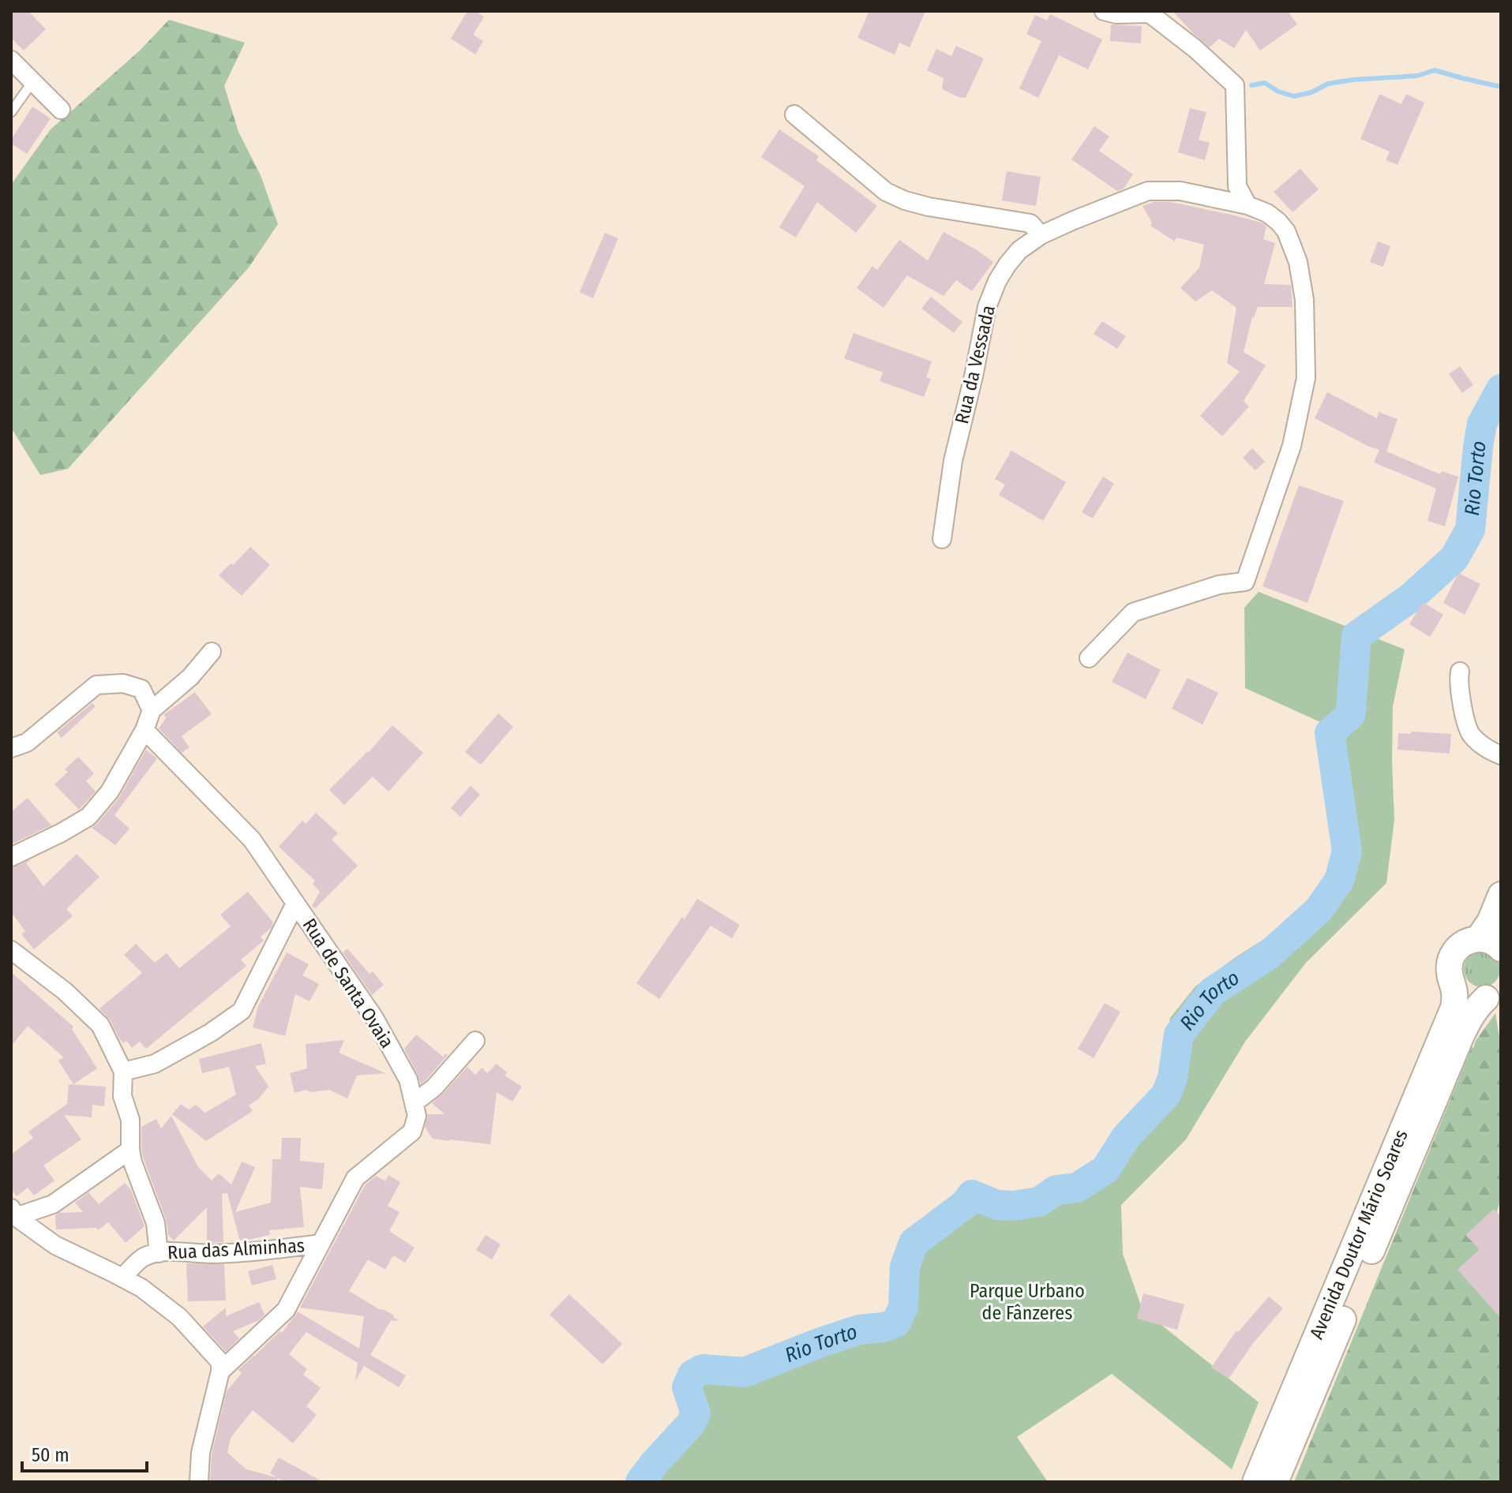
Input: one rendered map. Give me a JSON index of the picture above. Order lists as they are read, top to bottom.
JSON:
{
  "streets": {
    "main road": ["Avenida Doutor Mário Soares"],
    "street": ["Rua da Vessada", "Rua de Santa Ovaia", "Rua das Alminhas"]
  },
  "crossings": [
    ["Rua de Santa Ovaia", "Rua das Alminhas"]
  ],
  "water": ["Rio Torto"],
  "parks": ["Parque Urbano de Fânzeres"],
  "scale_bar": "50 m"
}
